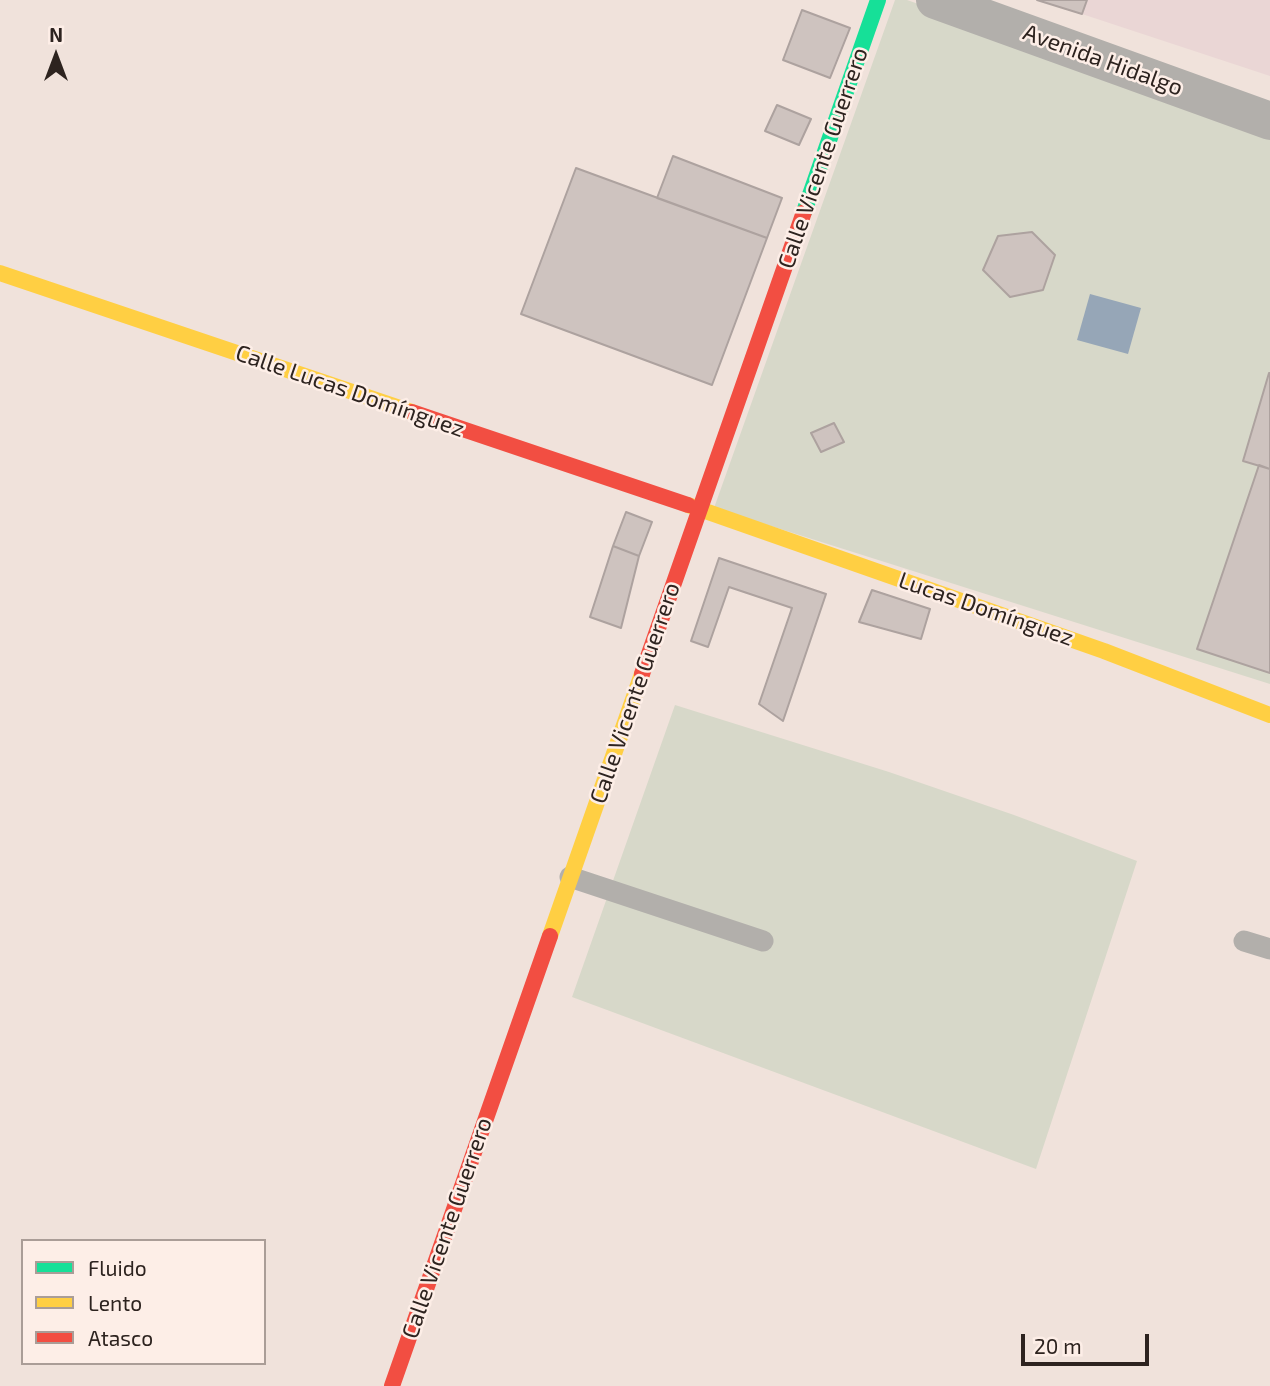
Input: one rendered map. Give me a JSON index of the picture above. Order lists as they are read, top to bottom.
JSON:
{
  "streets": {
    "street": [
      "Avenida Hidalgo",
      "Calle Vicente Guerrero",
      "Calle Lucas Domínguez",
      "Lucas Domínguez"
    ]
  },
  "crossings": [
    ["Calle Vicente Guerrero", "Calle Lucas Domínguez"],
    ["Calle Vicente Guerrero", "Lucas Domínguez"],
    ["Calle Lucas Domínguez", "Lucas Domínguez"]
  ],
  "legend": ["Fluido", "Lento", "Atasco"],
  "scale_bar": "20 m",
  "north": "top"
}
